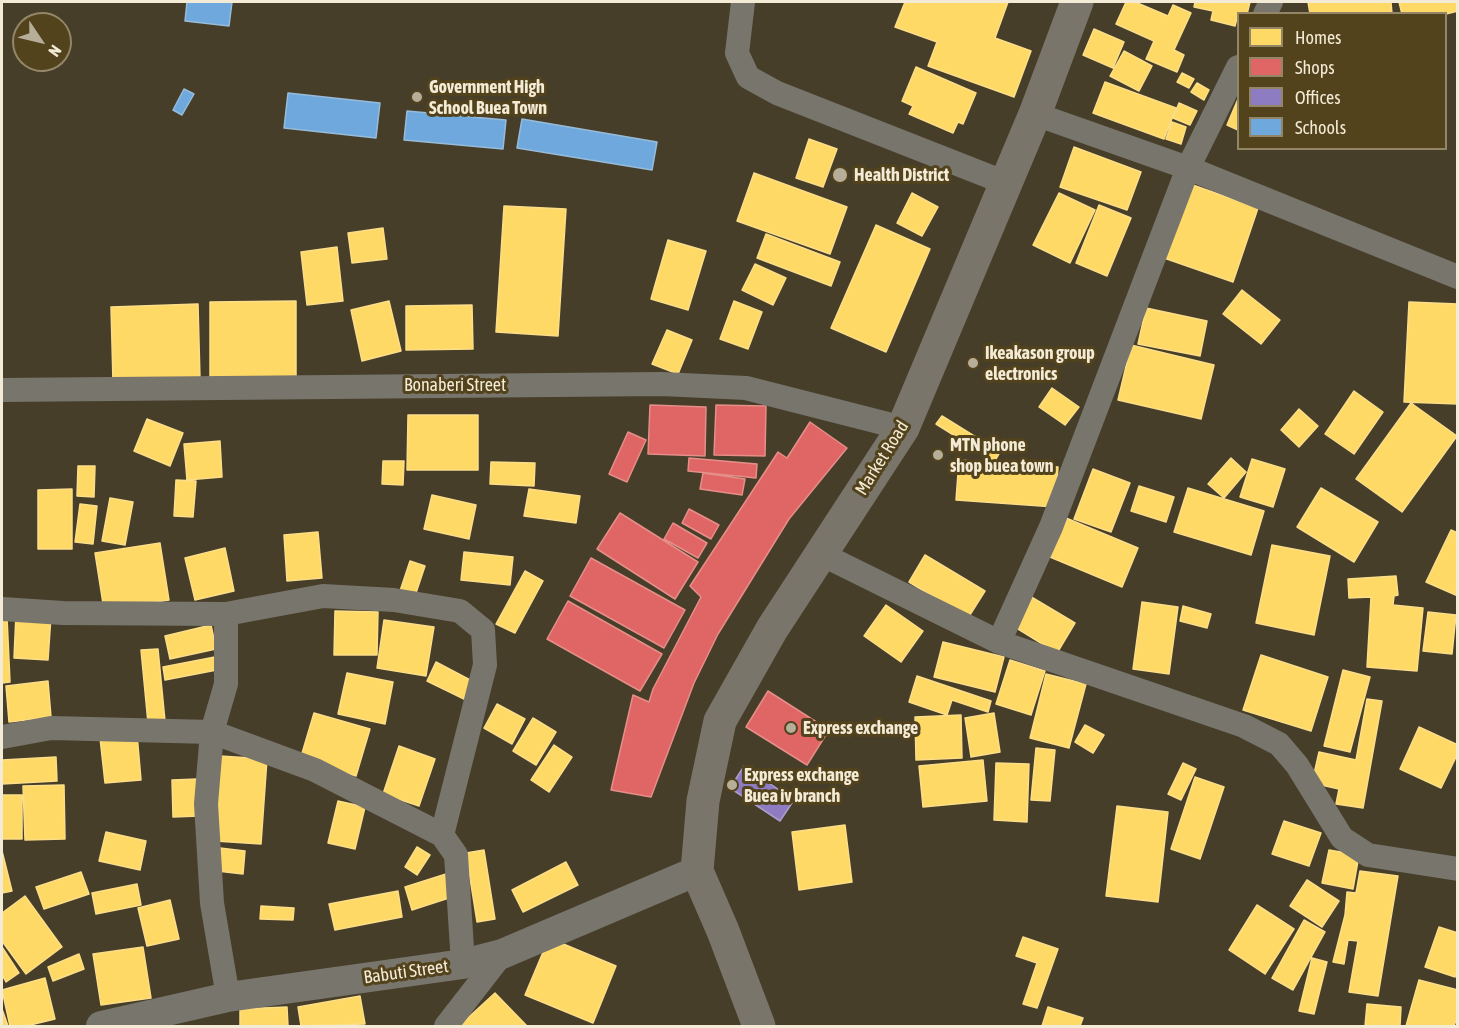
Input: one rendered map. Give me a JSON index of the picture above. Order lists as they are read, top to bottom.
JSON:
{
  "streets": {
    "main road": ["Market Road"],
    "street": ["Bonaberi Street", "Babuti Street"]
  },
  "crossings": [
    ["Bonaberi Street", "Market Road"],
    ["Market Road", "Babuti Street"]
  ],
  "places": [
    "Government High School Buea Town",
    "Health District",
    "Ikeakason group electronics",
    "MTN phone shop buea town",
    "Express exchange",
    "Express exchange Buea iv branch"
  ],
  "legend": [
    "Homes",
    "Shops",
    "Offices",
    "Schools"
  ],
  "north": "bottom right"
}
